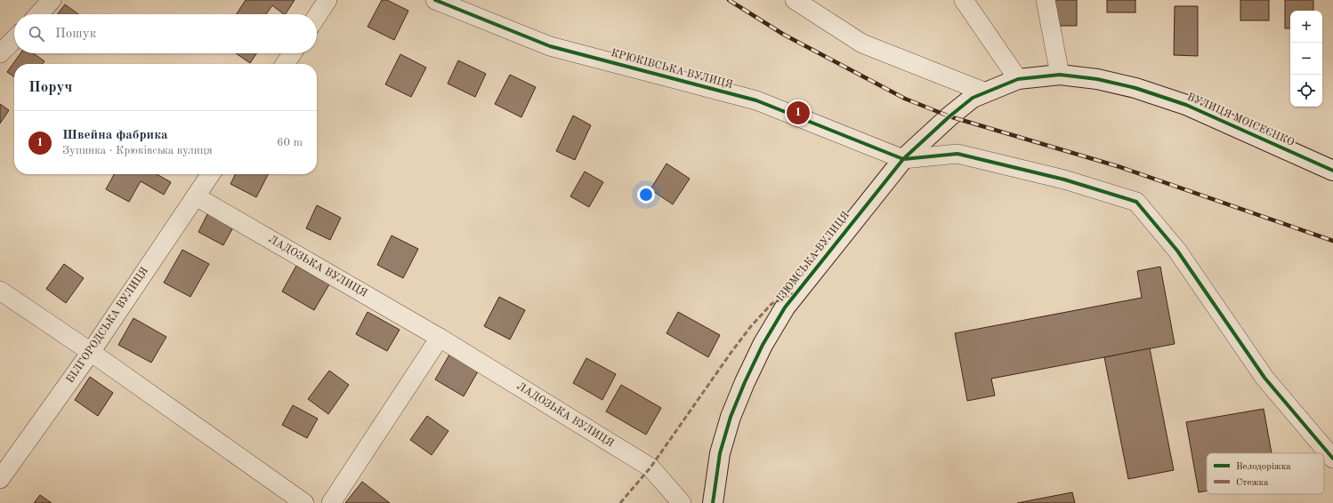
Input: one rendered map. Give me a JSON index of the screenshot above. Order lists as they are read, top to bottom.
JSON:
{
  "streets": {
    "street": [
      "КРЮКІВСЬКА ВУЛИЦЯ",
      "ВУЛИЦЯ МОІСЕЄНКО",
      "ІЗЮМСЬКА ВУЛИЦЯ",
      "ЛАДОЗЬКА ВУЛИЦЯ",
      "БІЛГОРОДСЬКА ВУЛИЦЯ"
    ]
  },
  "crossings": [
    ["КРЮКІВСЬКА ВУЛИЦЯ", "ІЗЮМСЬКА ВУЛИЦЯ"],
    ["ВУЛИЦЯ МОІСЕЄНКО", "ІЗЮМСЬКА ВУЛИЦЯ"],
    ["ЛАДОЗЬКА ВУЛИЦЯ", "БІЛГОРОДСЬКА ВУЛИЦЯ"]
  ],
  "legend": ["Велодоріжка", "Стежка"],
  "page": {
    "map_buttons": ["+", "−"],
    "search": "Пошук",
    "heading": "Поруч",
    "pins": "1",
    "list": [
      {
        "mark": "1",
        "name": "Швейна фабрика",
        "note": "Зупинка · Крюківська вулиця",
        "value": "60 m"
      }
    ]
  }
}
